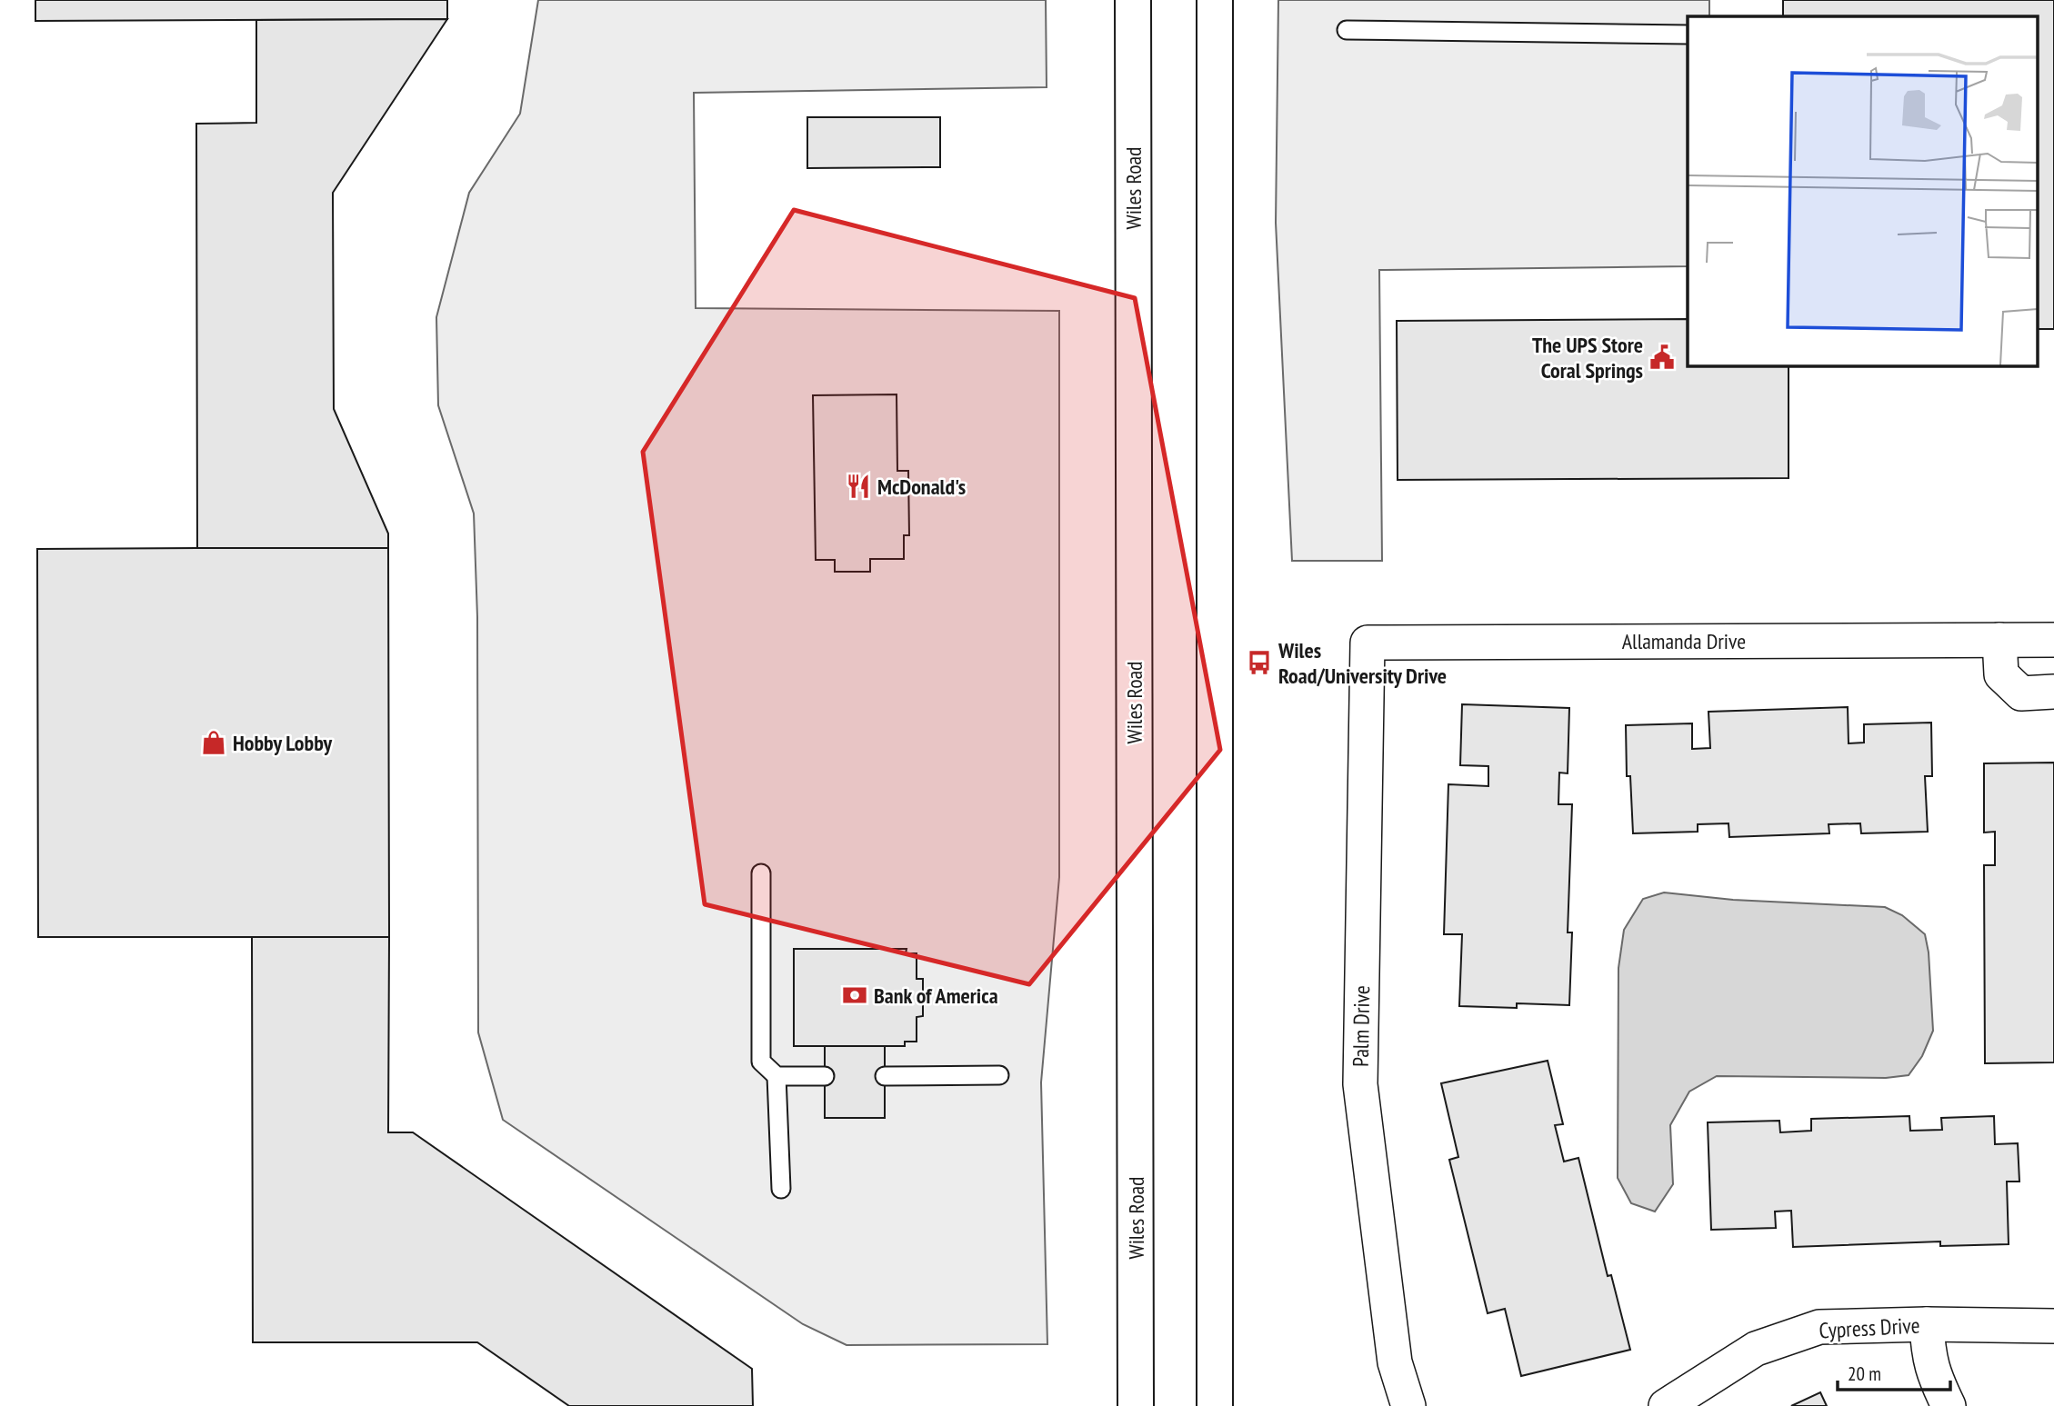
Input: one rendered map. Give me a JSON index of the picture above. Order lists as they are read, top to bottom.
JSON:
{
  "streets": {
    "main road": ["Wiles Road"],
    "street": ["Allamanda Drive", "Palm Drive", "Cypress Drive"]
  },
  "crossings": [
    ["Allamanda Drive", "Palm Drive"]
  ],
  "places": {
    "public building": ["The UPS Store Coral Springs"],
    "restaurant": ["McDonald's"],
    "bus stop": ["Wiles Road/University Drive"],
    "shop": ["Hobby Lobby"],
    "bank": ["Bank of America"]
  },
  "scale_bar": "20 m"
}
